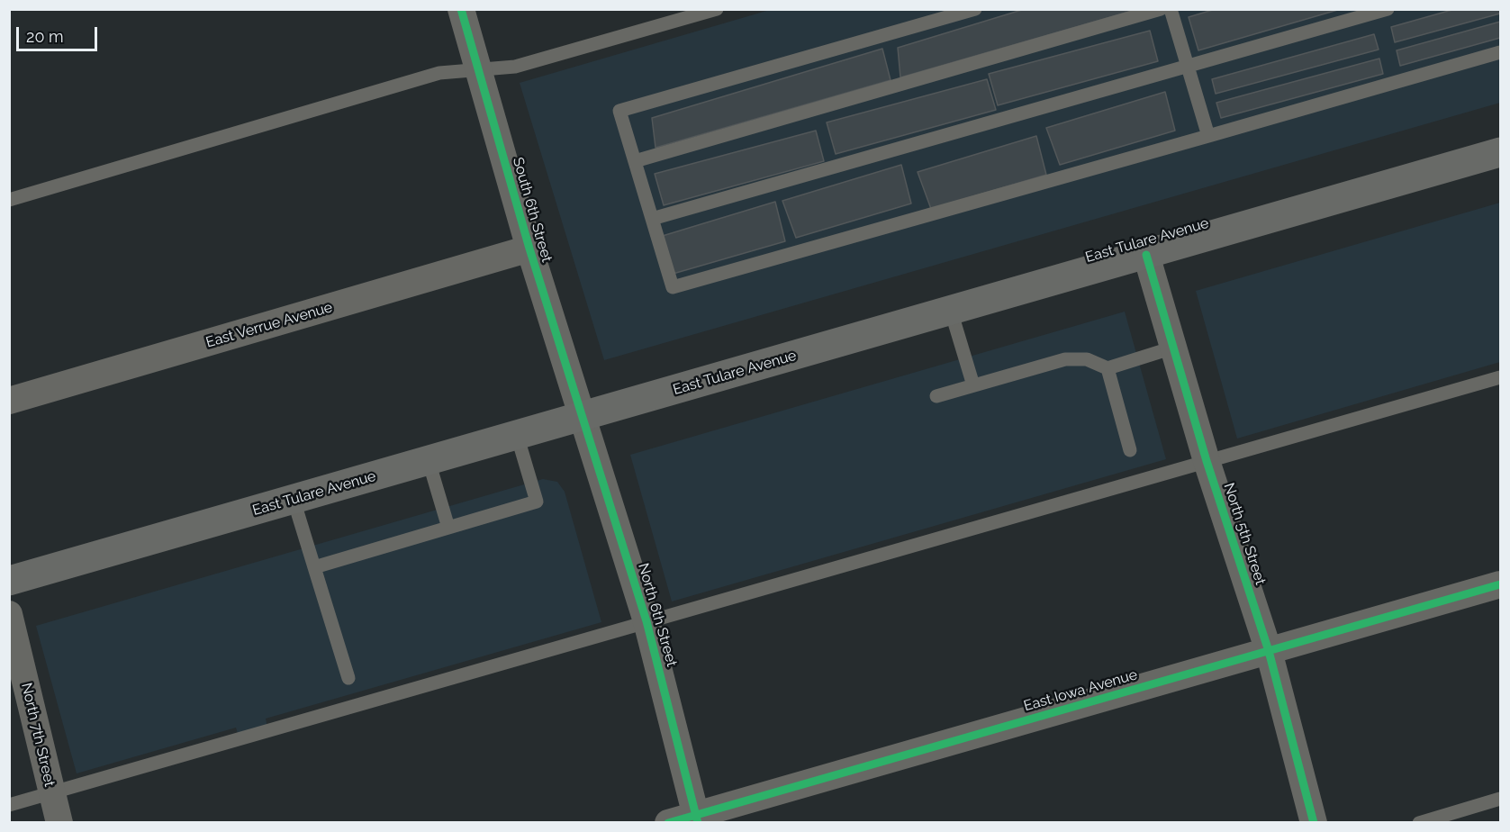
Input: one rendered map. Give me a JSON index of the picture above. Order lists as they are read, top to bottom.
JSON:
{
  "streets": {
    "main road": ["East Tulare Avenue"],
    "street": [
      "South 6th Street",
      "East Verrue Avenue",
      "North 5th Street",
      "North 6th Street",
      "East Iowa Avenue",
      "North 7th Street"
    ]
  },
  "crossings": [
    ["South 6th Street", "East Tulare Avenue"],
    ["South 6th Street", "East Verrue Avenue"],
    ["South 6th Street", "North 6th Street"],
    ["East Tulare Avenue", "North 5th Street"],
    ["East Tulare Avenue", "North 6th Street"],
    ["North 5th Street", "East Iowa Avenue"],
    ["North 6th Street", "East Iowa Avenue"]
  ],
  "scale_bar": "20 m"
}
